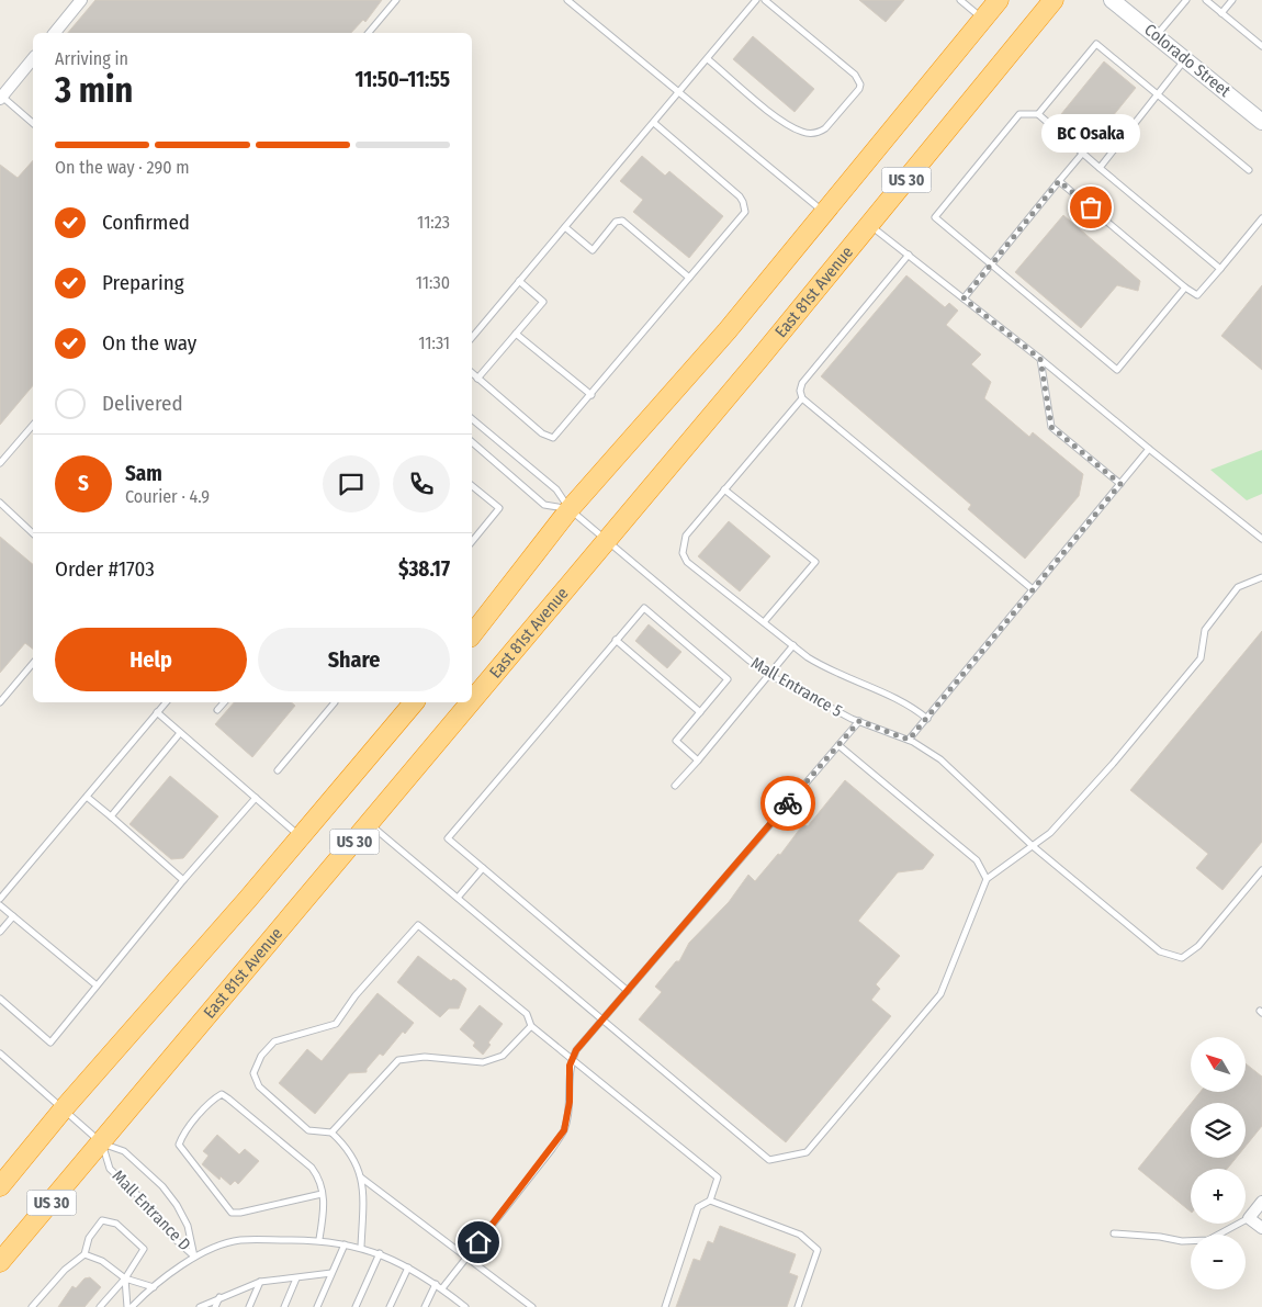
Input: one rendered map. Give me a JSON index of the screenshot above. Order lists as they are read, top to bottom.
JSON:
{
  "streets": {
    "highway": ["US 30", "East 81st Avenue"],
    "street": ["Colorado Street"],
    "lane": ["Mall Entrance 5", "Mall Entrance D"]
  },
  "crossings": [
    ["US 30", "Mall Entrance 5"],
    ["US 30", "Mall Entrance D"],
    ["East 81st Avenue", "Mall Entrance 5"],
    ["East 81st Avenue", "Mall Entrance D"]
  ],
  "places": ["BC Osaka"],
  "north": "top left",
  "page": {
    "heading": ["3 min", "Arriving in", "11:50–11:55"],
    "panel": [
      "Sam",
      "Courier · 4.9",
      "Order #1703",
      "$38.17"
    ],
    "bubble": "BC Osaka",
    "bar": "On the way · 290 m",
    "list": [
      ["Confirmed", "11:23"],
      ["Preparing", "11:30"],
      ["On the way", "11:31"],
      "Delivered"
    ],
    "round": "S",
    "buttons": ["Help", "Share"],
    "map_buttons": ["+", "−"]
  }
}
